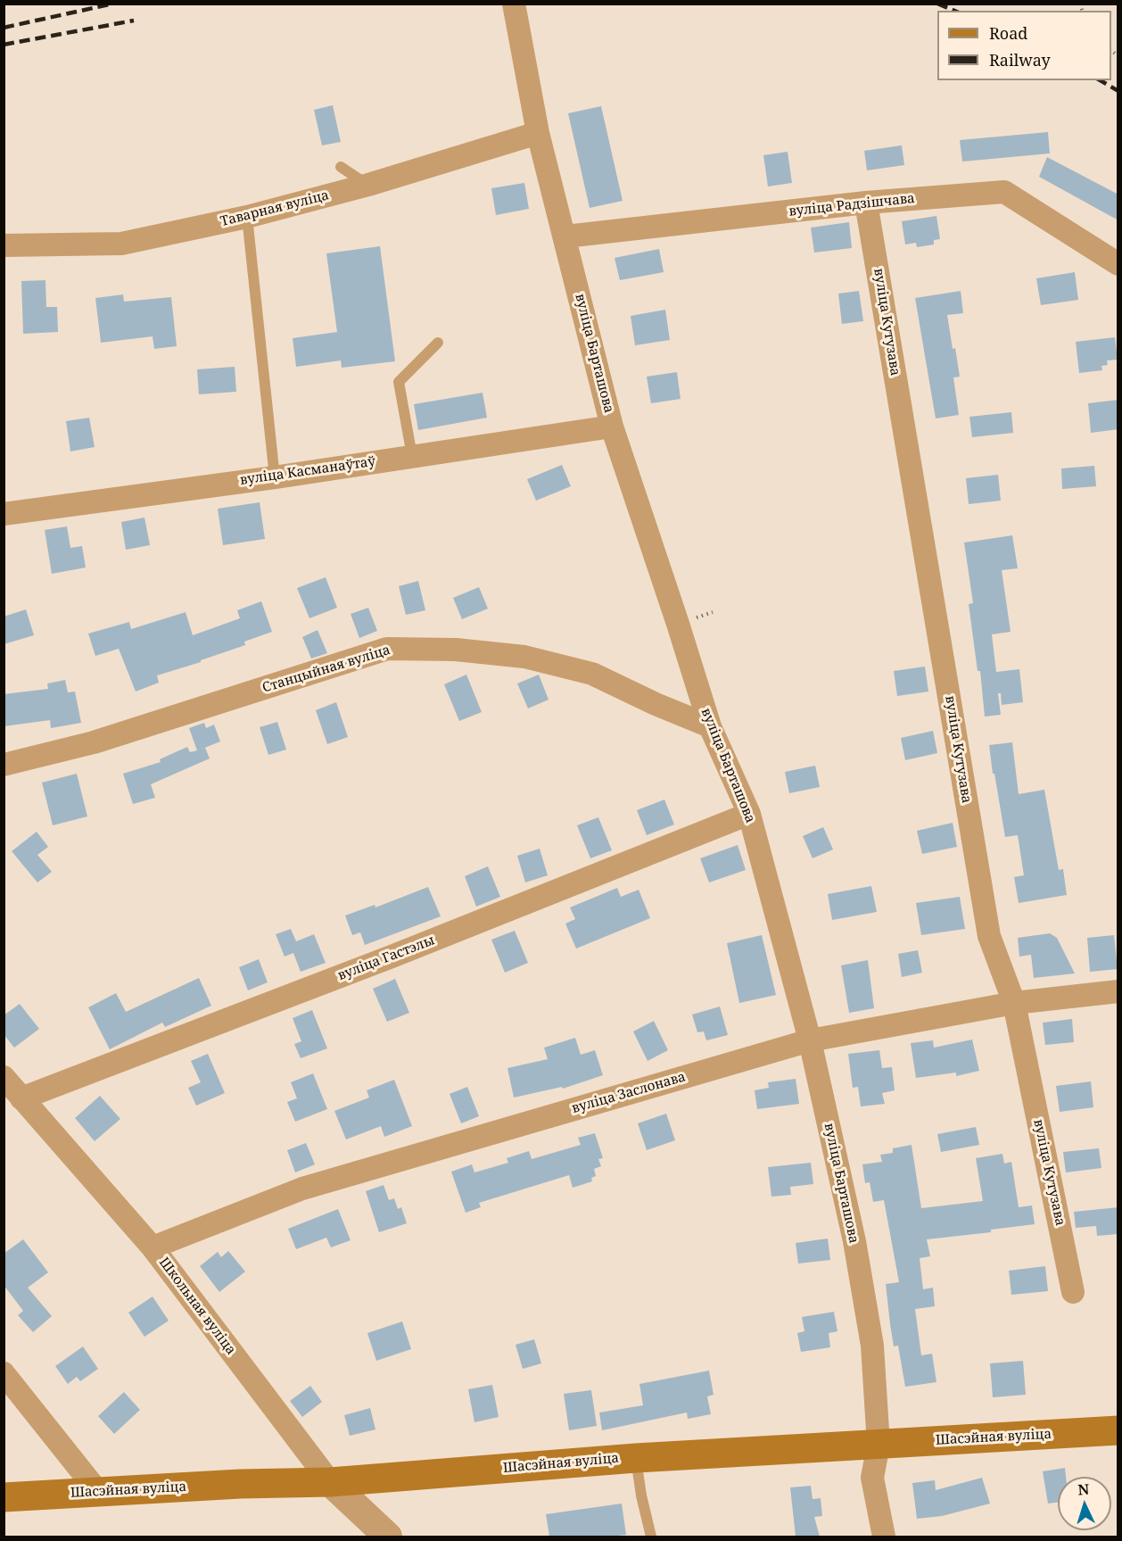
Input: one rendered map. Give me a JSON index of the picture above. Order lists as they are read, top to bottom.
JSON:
{
  "streets": {
    "main road": ["Шасэйная вуліца"],
    "street": [
      "вуліца Радзішчава",
      "Таварная вуліца",
      "вуліца Кутузава",
      "вуліца Барташова",
      "вуліца Касманаўтаў",
      "Станцыйная вуліца",
      "вуліца Гастэлы",
      "вуліца Заслонава",
      "Школьная вуліца"
    ]
  },
  "crossings": [
    ["вуліца Радзішчава", "вуліца Кутузава"],
    ["вуліца Радзішчава", "вуліца Барташова"],
    ["Таварная вуліца", "вуліца Барташова"],
    ["вуліца Кутузава", "вуліца Заслонава"],
    ["вуліца Барташова", "вуліца Касманаўтаў"],
    ["вуліца Барташова", "Станцыйная вуліца"],
    ["вуліца Барташова", "вуліца Гастэлы"],
    ["вуліца Барташова", "вуліца Заслонава"],
    ["вуліца Барташова", "Шасэйная вуліца"],
    ["вуліца Гастэлы", "Школьная вуліца"],
    ["вуліца Заслонава", "Школьная вуліца"],
    ["Школьная вуліца", "Шасэйная вуліца"]
  ],
  "legend": ["Road", "Railway"],
  "north": "top"
}
